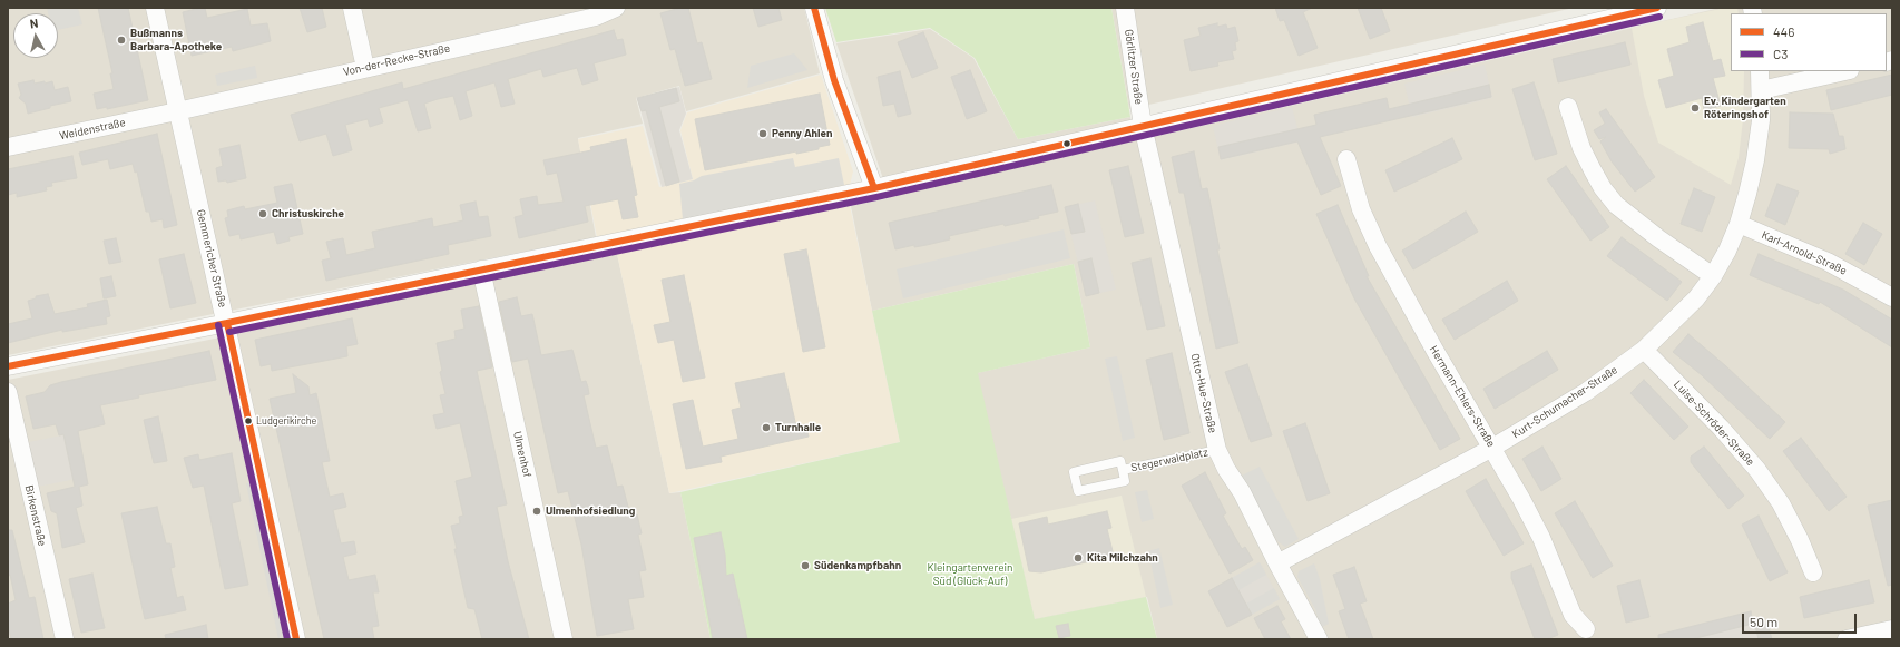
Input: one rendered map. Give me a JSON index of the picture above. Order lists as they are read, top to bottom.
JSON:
{
  "streets": {
    "street": [
      "Von-der-Recke-Straße",
      "Görlitzer Straße",
      "Weidenstraße",
      "Karl-Arnold-Straße",
      "Gemmericher Straße",
      "Otto-Hue-Straße",
      "Hermann-Ehlers-Straße",
      "Kurt-Schumacher-Straße",
      "Luise-Schröder-Straße",
      "Ulmenhof",
      "Birkenstraße"
    ],
    "lane": ["Stegerwaldplatz"]
  },
  "crossings": [
    ["Von-der-Recke-Straße", "Weidenstraße"],
    ["Von-der-Recke-Straße", "Gemmericher Straße"],
    ["Görlitzer Straße", "Otto-Hue-Straße"],
    ["Weidenstraße", "Gemmericher Straße"],
    ["Karl-Arnold-Straße", "Kurt-Schumacher-Straße"],
    ["Otto-Hue-Straße", "Kurt-Schumacher-Straße"],
    ["Otto-Hue-Straße", "Stegerwaldplatz"],
    ["Hermann-Ehlers-Straße", "Kurt-Schumacher-Straße"],
    ["Kurt-Schumacher-Straße", "Luise-Schröder-Straße"]
  ],
  "parks": ["Kleingartenverein Süd (Glück-Auf)"],
  "places": [
    "Bußmanns Barbara-Apotheke",
    "Ev. Kindergarten Röteringshof",
    "Penny Ahlen",
    "Christuskirche",
    "Ludgerikirche",
    "Turnhalle",
    "Ulmenhofsiedlung",
    "Kita Milchzahn",
    "Südenkampfbahn"
  ],
  "lines": ["transit line 446", "transit line C3"],
  "legend": ["446", "C3"],
  "scale_bar": "50 m",
  "north": "top"
}
